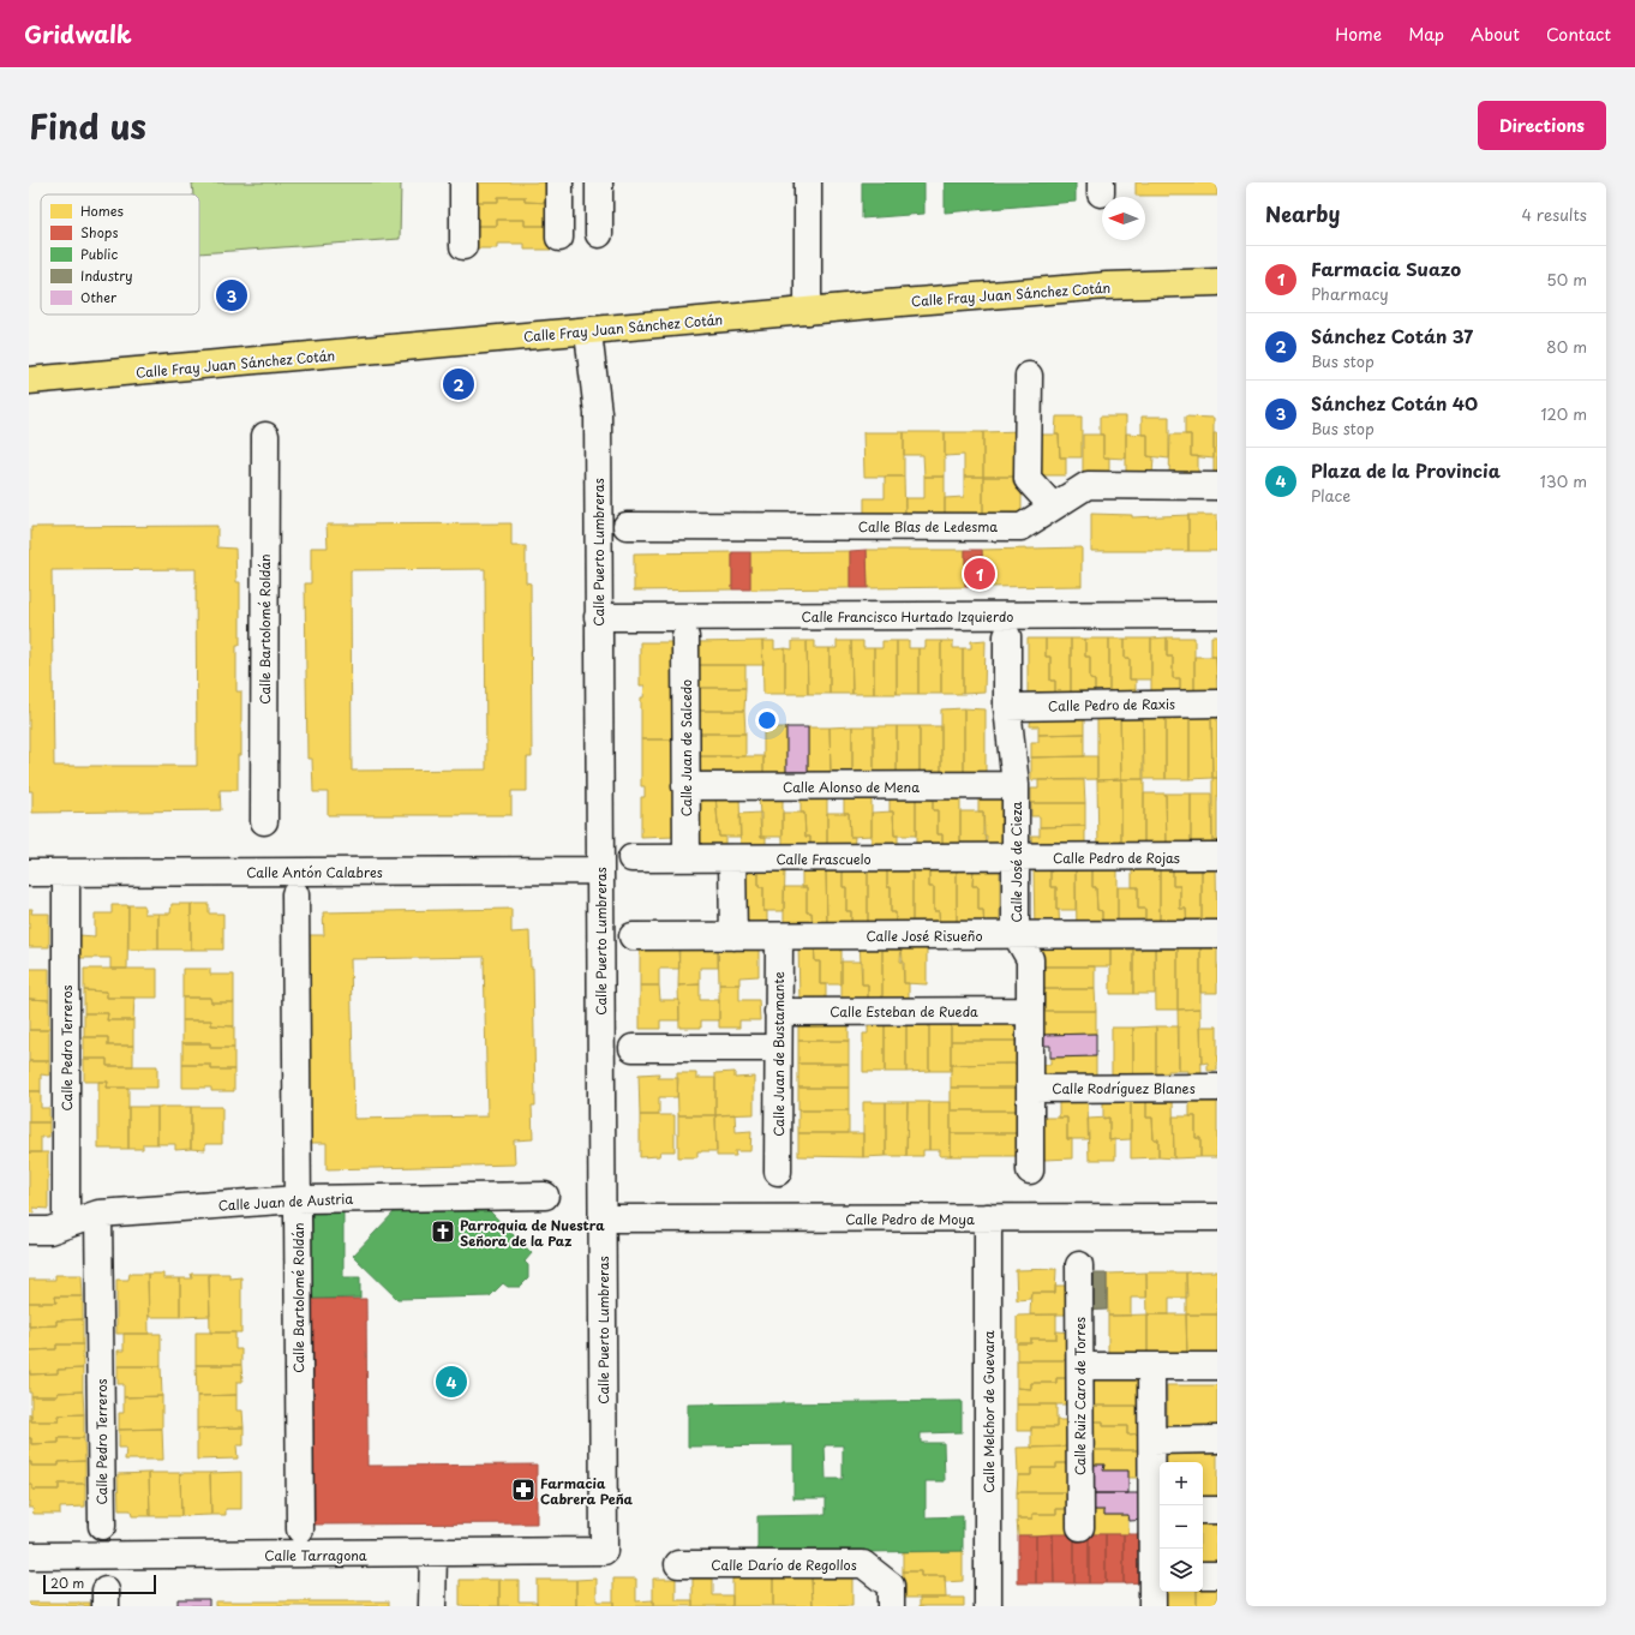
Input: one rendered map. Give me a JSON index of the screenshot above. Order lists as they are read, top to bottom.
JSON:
{
  "streets": {
    "main road": ["Calle Fray Juan Sánchez Cotán"],
    "street": [
      "Calle Blas de Ledesma",
      "Calle Puerto Lumbreras",
      "Calle Francisco Hurtado Izquierdo",
      "Calle Bartolomé Roldán",
      "Calle Pedro de Raxis",
      "Calle Juan de Salcedo",
      "Calle Alonso de Mena",
      "Calle Pedro de Rojas",
      "Calle Frascuelo",
      "Calle José de Cieza",
      "Calle Antón Calabres",
      "Calle José Risueño",
      "Calle Esteban de Rueda",
      "Calle Pedro Terreros",
      "Calle Juan de Bustamante",
      "Calle Rodríguez Blanes",
      "Calle Juan de Austria",
      "Calle Pedro de Moya",
      "Calle Ruiz Caro de Torres",
      "Calle Melchor de Guevara",
      "Calle Tarragona",
      "Calle Darío de Regollos"
    ]
  },
  "crossings": [
    ["Calle Fray Juan Sánchez Cotán", "Calle Puerto Lumbreras"],
    ["Calle Puerto Lumbreras", "Calle Francisco Hurtado Izquierdo"],
    ["Calle Puerto Lumbreras", "Calle Antón Calabres"],
    ["Calle Puerto Lumbreras", "Calle Pedro de Moya"],
    ["Calle Puerto Lumbreras", "Calle Tarragona"],
    ["Calle Bartolomé Roldán", "Calle Juan de Austria"],
    ["Calle Pedro de Raxis", "Calle José de Cieza"],
    ["Calle Juan de Salcedo", "Calle Alonso de Mena"],
    ["Calle Juan de Salcedo", "Calle Frascuelo"],
    ["Calle Alonso de Mena", "Calle José de Cieza"],
    ["Calle Pedro de Rojas", "Calle Frascuelo"],
    ["Calle Pedro de Rojas", "Calle José de Cieza"],
    ["Calle Frascuelo", "Calle José de Cieza"],
    ["Calle José de Cieza", "Calle José Risueño"],
    ["Calle José de Cieza", "Calle Esteban de Rueda"],
    ["Calle José de Cieza", "Calle Rodríguez Blanes"],
    ["Calle Antón Calabres", "Calle Pedro Terreros"],
    ["Calle José Risueño", "Calle Juan de Bustamante"],
    ["Calle Esteban de Rueda", "Calle Juan de Bustamante"],
    ["Calle Pedro Terreros", "Calle Juan de Austria"],
    ["Calle Pedro de Moya", "Calle Melchor de Guevara"]
  ],
  "places": {
    "church": ["Parroquia de Nuestra Señora de la Paz"],
    "pharmacy": ["Farmacia Cabrera Peña"]
  },
  "legend": [
    "Homes",
    "Shops",
    "Public",
    "Industry",
    "Other"
  ],
  "scale_bar": "20 m",
  "north": "left",
  "page": {
    "header": "Gridwalk",
    "nav": [
      "Home",
      "Map",
      "About",
      "Contact"
    ],
    "title": "Find us",
    "buttons": "Directions",
    "heading": ["Nearby", "4 results"],
    "list": [
      {
        "mark": "1",
        "name": "Farmacia Suazo",
        "note": "Pharmacy",
        "value": "50 m"
      },
      {
        "mark": "2",
        "name": "Sánchez Cotán 37",
        "note": "Bus stop",
        "value": "80 m"
      },
      {
        "mark": "3",
        "name": "Sánchez Cotán 40",
        "note": "Bus stop",
        "value": "120 m"
      },
      {
        "mark": "4",
        "name": "Plaza de la Provincia",
        "note": "Place",
        "value": "130 m"
      }
    ],
    "pins": [
      "3",
      "2",
      "1",
      "4"
    ],
    "map_buttons": ["+", "−"],
    "scale": "20 m"
  }
}
